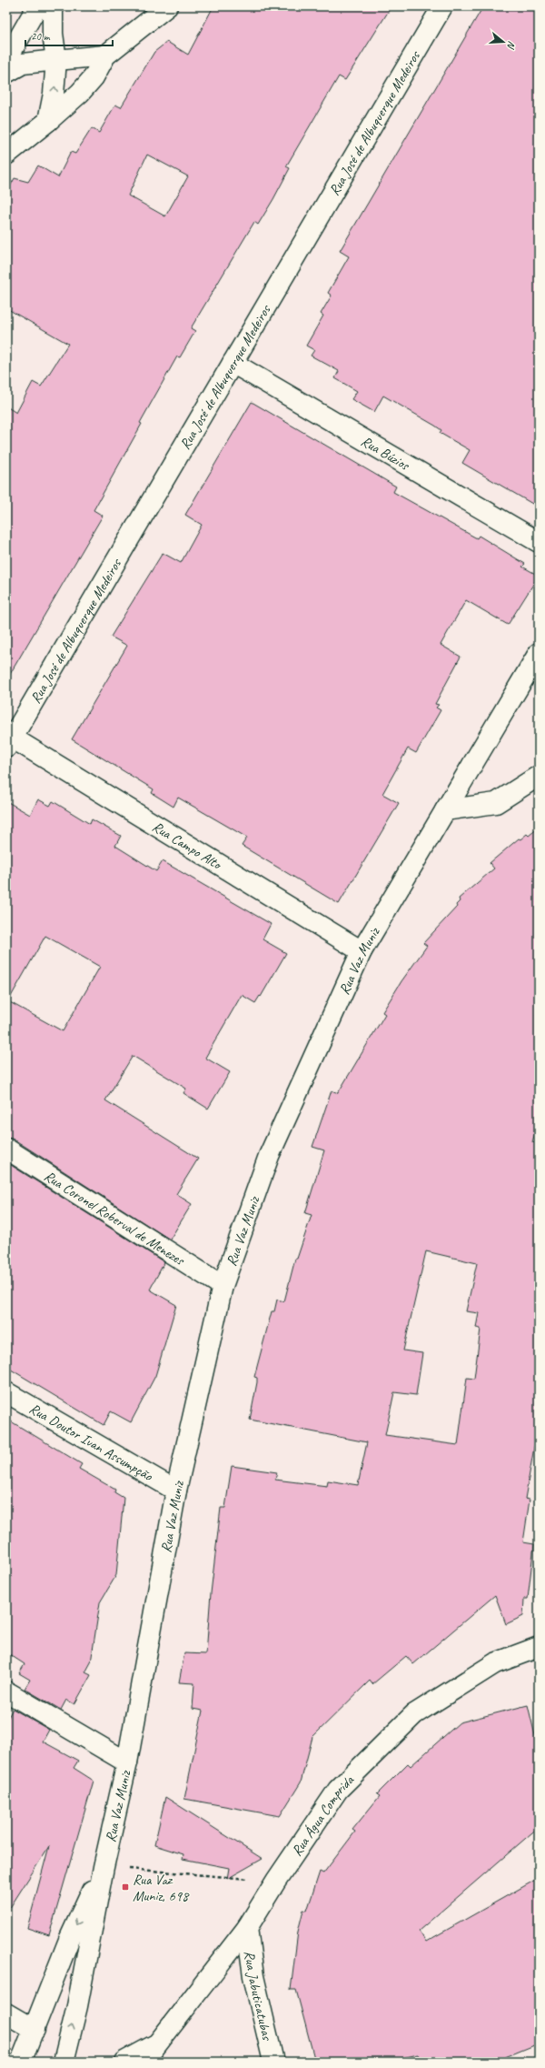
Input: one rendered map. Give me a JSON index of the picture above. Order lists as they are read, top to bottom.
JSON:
{
  "streets": {
    "street": [
      "Rua José de Albuquerque Medeiros",
      "Rua Búzios",
      "Rua Campo Alto",
      "Rua Vaz Muniz",
      "Rua Coronel Roberval de Menezes",
      "Rua Doutor Ivan Assumpção",
      "Rua Água Comprida",
      "Rua Jabuticatubas"
    ]
  },
  "crossings": [
    ["Rua José de Albuquerque Medeiros", "Rua Búzios"],
    ["Rua José de Albuquerque Medeiros", "Rua Campo Alto"],
    ["Rua Campo Alto", "Rua Vaz Muniz"],
    ["Rua Vaz Muniz", "Rua Coronel Roberval de Menezes"],
    ["Rua Vaz Muniz", "Rua Doutor Ivan Assumpção"],
    ["Rua Água Comprida", "Rua Jabuticatubas"]
  ],
  "places": {
    "transit": ["Rua Vaz Muniz, 698"]
  },
  "scale_bar": "20 m",
  "north": "right"
}
